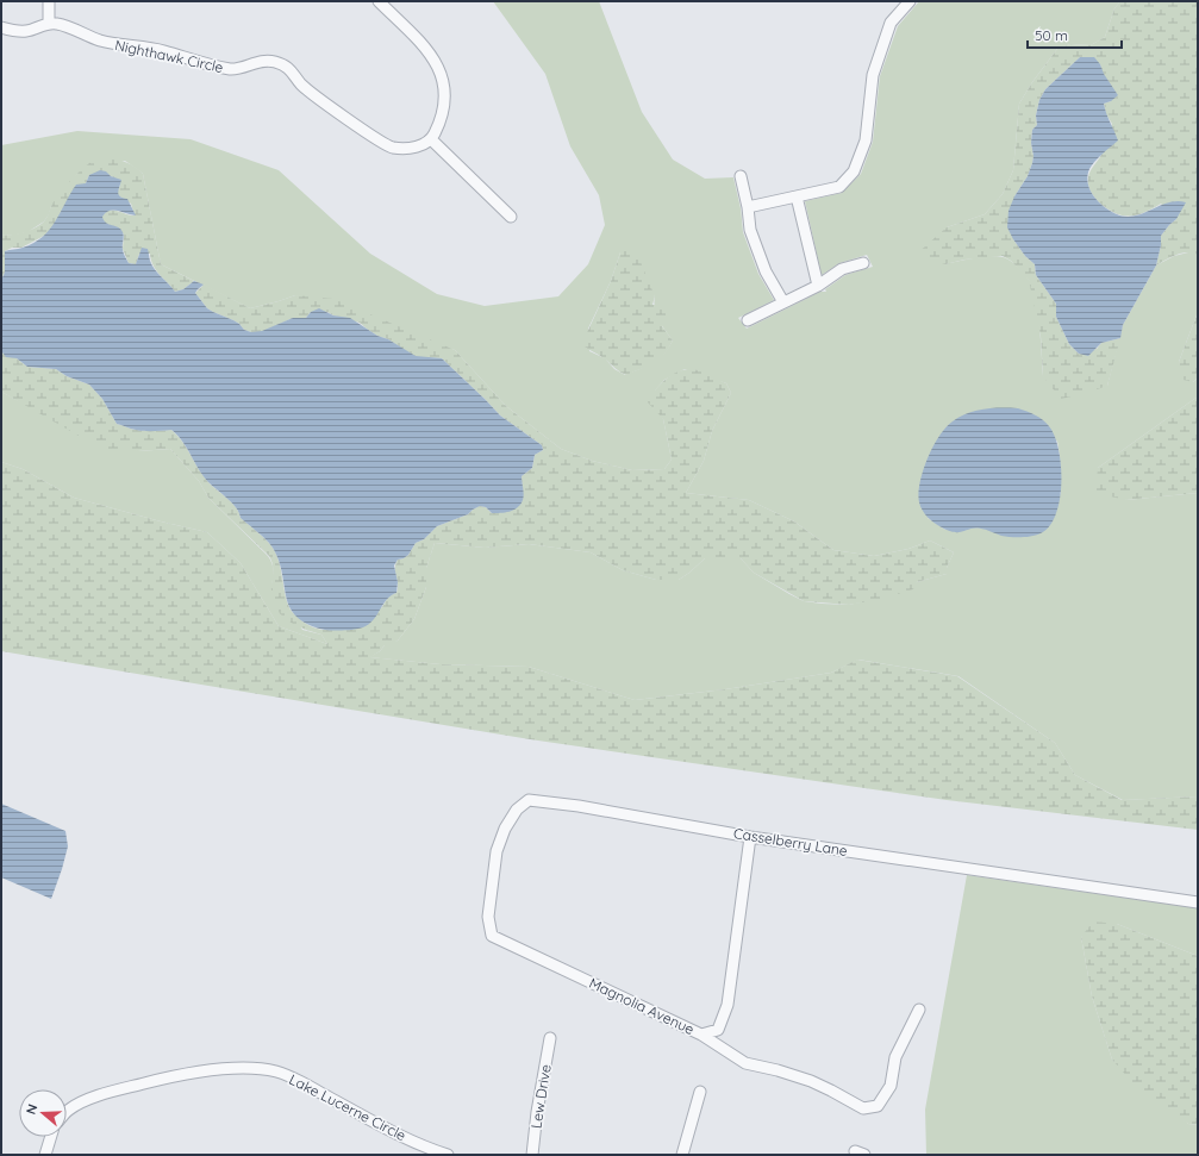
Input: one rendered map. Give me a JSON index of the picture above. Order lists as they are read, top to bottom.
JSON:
{
  "streets": {
    "street": [
      "Nighthawk Circle",
      "Casselberry Lane",
      "Magnolia Avenue",
      "Lew Drive",
      "Lake Lucerne Circle"
    ]
  },
  "crossings": [
    ["Casselberry Lane", "Magnolia Avenue"]
  ],
  "scale_bar": "50 m",
  "north": "left"
}
